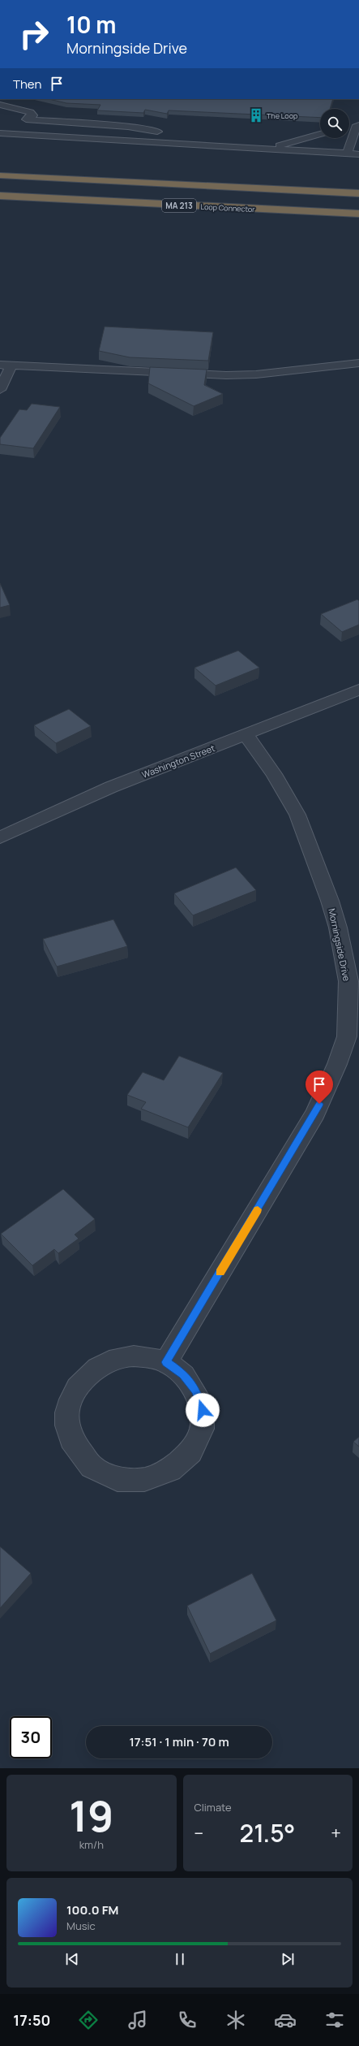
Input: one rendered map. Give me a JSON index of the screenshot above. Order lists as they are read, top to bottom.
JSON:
{
  "streets": {
    "highway": ["MA 213", "Loop Connector"],
    "street": ["Washington Street", "Morningside Drive"]
  },
  "crossings": [
    ["Washington Street", "Morningside Drive"]
  ],
  "places": {
    "building": ["The Loop"]
  },
  "page": {
    "turn": ["10 m", "Morningside Drive"],
    "then": "Then",
    "limit": "30",
    "trip": "17:51 · 1 min · 70 m",
    "tile": [
      ["19", "km/h"],
      "Climate"
    ],
    "heat": ["−", "21.5°", "+"],
    "song": ["100.0 FM", "Music"],
    "tabs": "17:50"
  }
}
